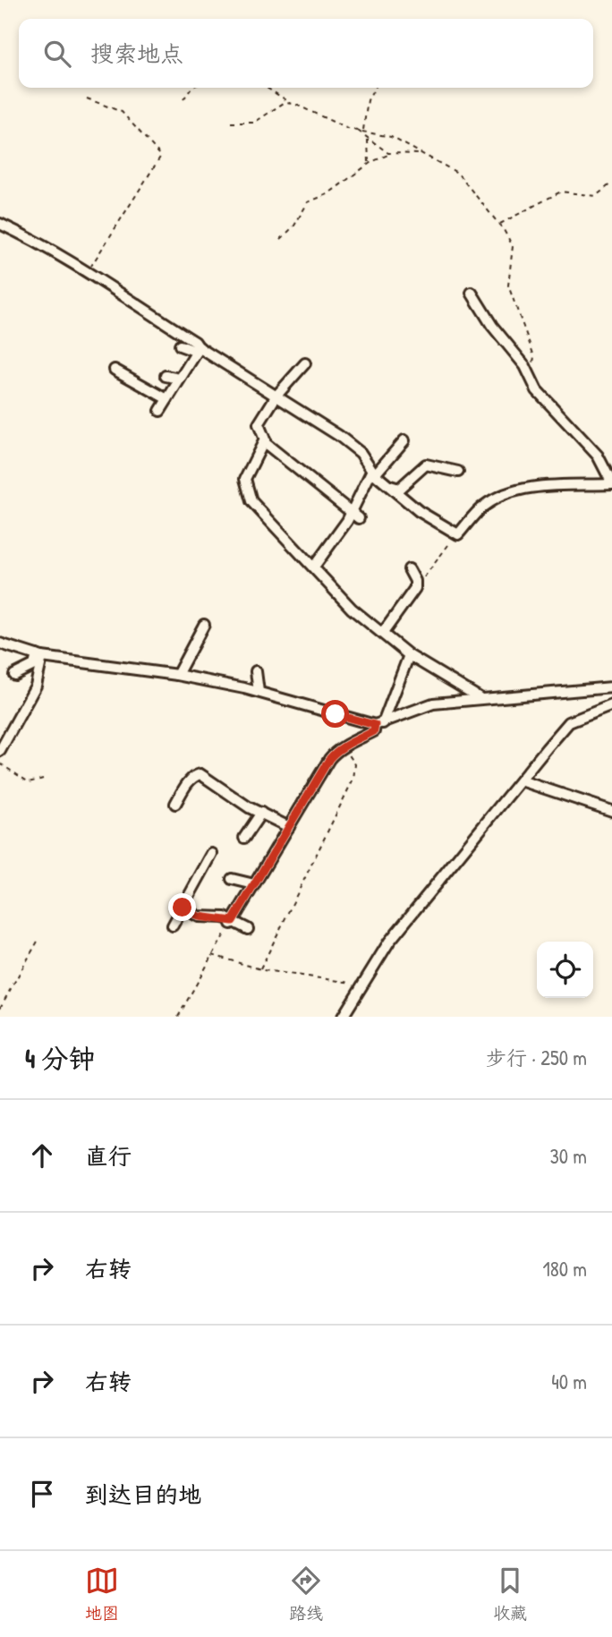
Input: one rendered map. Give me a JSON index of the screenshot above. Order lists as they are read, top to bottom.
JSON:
{
  "page": {
    "search": "搜索地点",
    "heading": ["4 分钟", "步行 · 250 m"],
    "list": [
      ["直行", "30 m"],
      ["右转", "180 m"],
      ["右转", "40 m"],
      "到达目的地"
    ],
    "nav": ["地图", "路线", "收藏"]
  }
}
